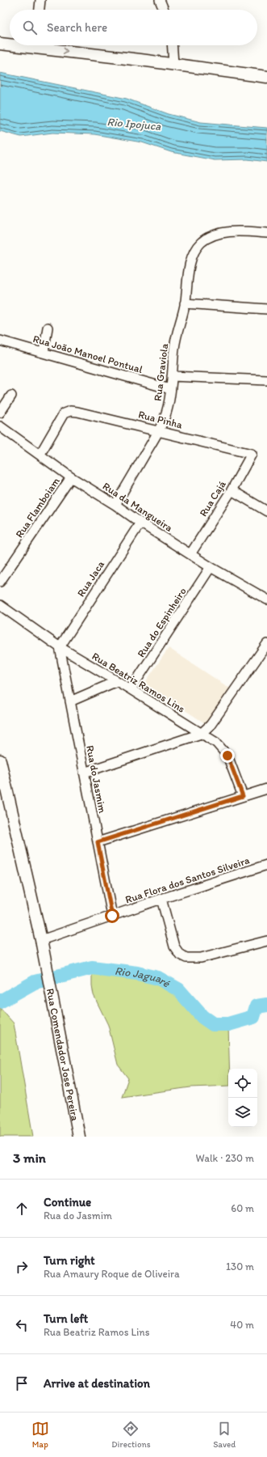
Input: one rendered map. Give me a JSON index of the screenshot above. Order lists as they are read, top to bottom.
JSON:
{
  "streets": {
    "street": [
      "Rua João Manoel Pontual",
      "Rua Graviola",
      "Rua Pinha",
      "Rua Cajá",
      "Rua da Mangueira",
      "Rua Flamboiam",
      "Rua Jaca",
      "Rua do Espinheiro",
      "Rua Beatriz Ramos Lins",
      "Rua do Jasmim",
      "Rua Flora dos Santos Silveira",
      "Rua Comendador Jose Pereira"
    ]
  },
  "crossings": [
    ["Rua João Manoel Pontual", "Rua Graviola"],
    ["Rua Graviola", "Rua Pinha"],
    ["Rua Graviola", "Rua da Mangueira"],
    ["Rua Pinha", "Rua Cajá"],
    ["Rua Pinha", "Rua da Mangueira"],
    ["Rua Cajá", "Rua da Mangueira"],
    ["Rua da Mangueira", "Rua Flamboiam"],
    ["Rua da Mangueira", "Rua Jaca"],
    ["Rua da Mangueira", "Rua do Espinheiro"],
    ["Rua Jaca", "Rua Beatriz Ramos Lins"],
    ["Rua Jaca", "Rua do Jasmim"],
    ["Rua do Espinheiro", "Rua Beatriz Ramos Lins"],
    ["Rua Beatriz Ramos Lins", "Rua do Jasmim"],
    ["Rua do Jasmim", "Rua Flora dos Santos Silveira"],
    ["Rua Flora dos Santos Silveira", "Rua Comendador Jose Pereira"]
  ],
  "water": ["Rio Ipojuca", "Rio Jaguaré"],
  "page": {
    "search": "Search here",
    "heading": ["3 min", "Walk · 230 m"],
    "list": [
      ["Continue", "Rua do Jasmim", "60 m"],
      ["Turn right", "Rua Amaury Roque de Oliveira", "130 m"],
      ["Turn left", "Rua Beatriz Ramos Lins", "40 m"],
      "Arrive at destination"
    ],
    "nav": ["Map", "Directions", "Saved"]
  }
}
